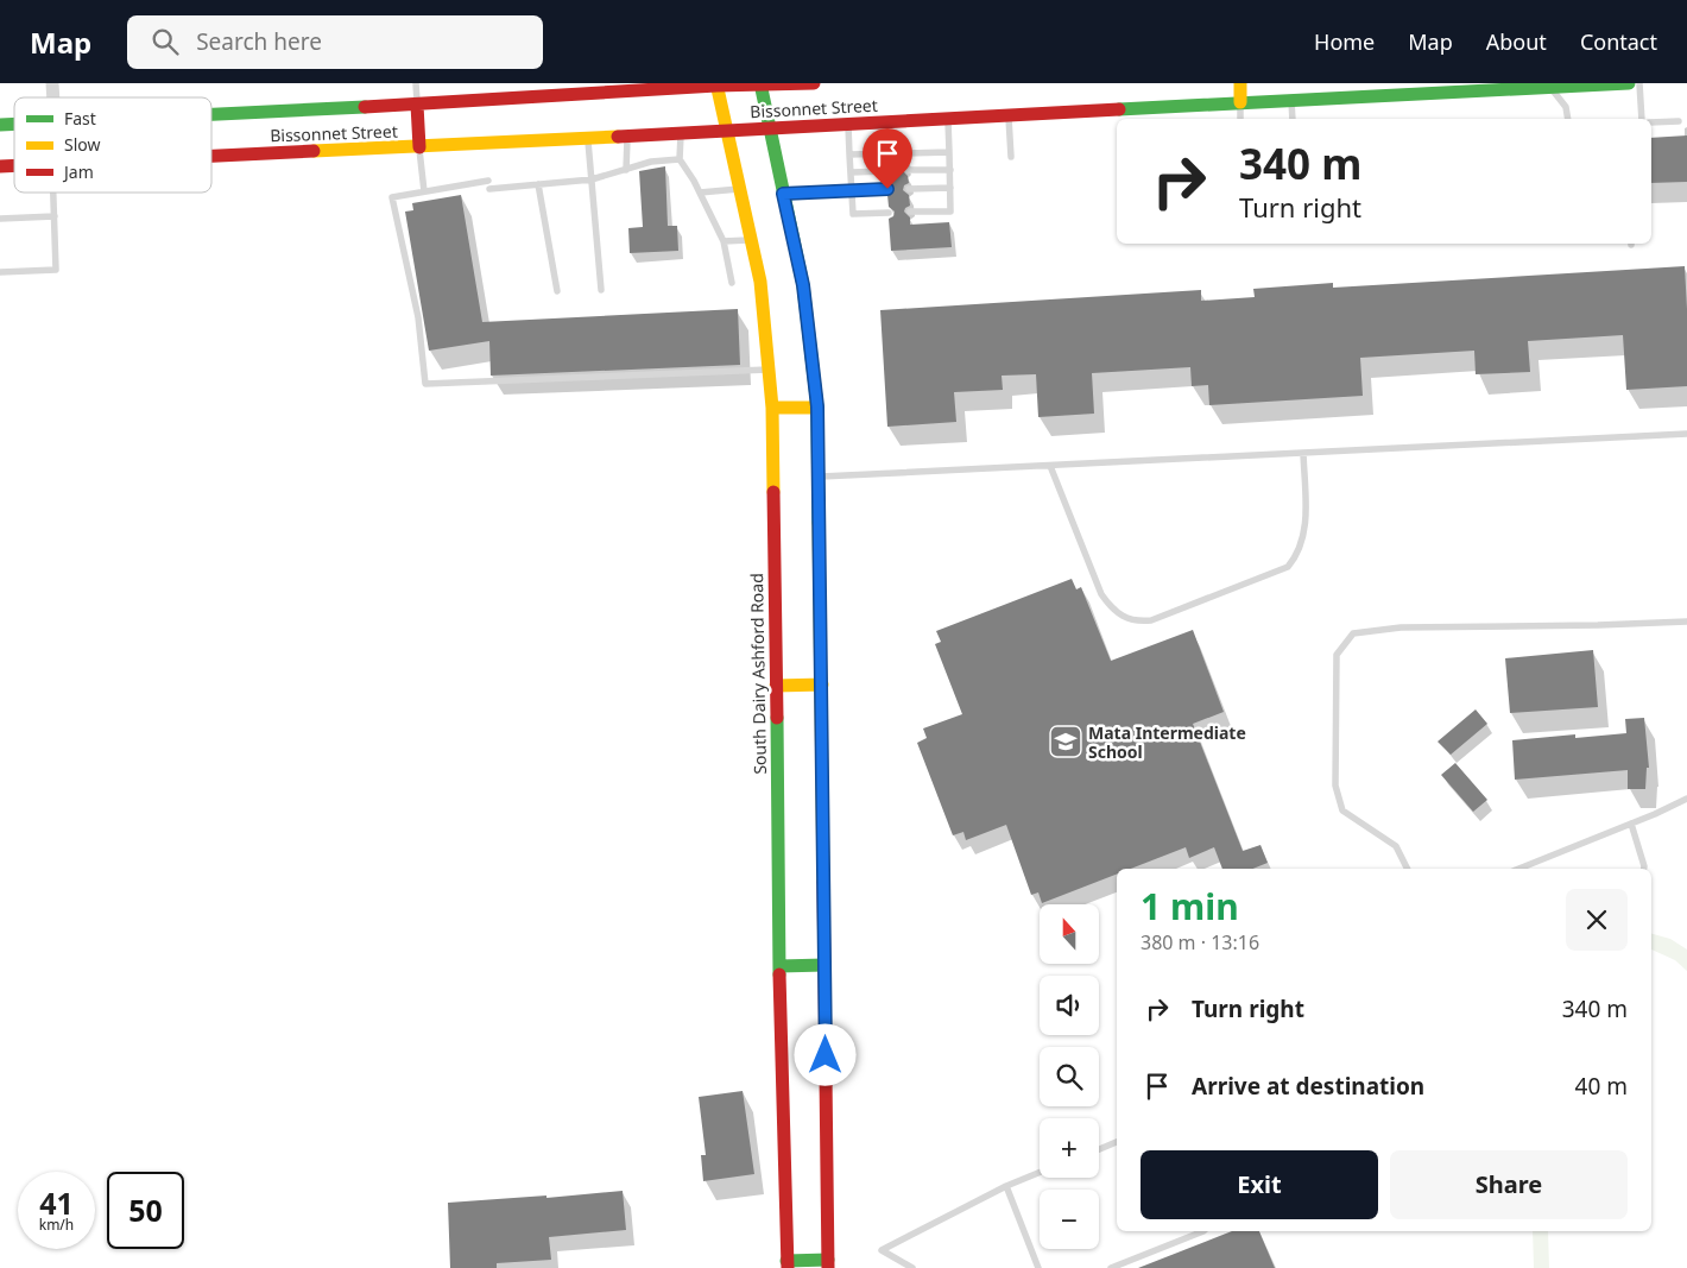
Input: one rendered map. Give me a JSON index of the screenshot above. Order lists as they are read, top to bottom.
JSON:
{
  "streets": {
    "main road": ["Bissonnet Street", "South Dairy Ashford Road"]
  },
  "crossings": [
    ["Bissonnet Street", "South Dairy Ashford Road"]
  ],
  "places": {
    "school or university": ["Mata Intermediate School"]
  },
  "legend": ["Fast", "Slow", "Jam"],
  "north": "top",
  "page": {
    "header": "Map",
    "search": "Search here",
    "nav": [
      "Home",
      "Map",
      "About",
      "Contact"
    ],
    "turn": ["340 m", "Turn right"],
    "heading": ["1 min", "380 m · 13:16"],
    "map_buttons": ["+", "−"],
    "list": [
      {
        "name": "Turn right",
        "value": "340 m"
      },
      {
        "name": "Arrive at destination",
        "value": "40 m"
      }
    ],
    "buttons": ["Exit", "Share"],
    "speed": "41 km/h",
    "limit": "50"
  }
}
